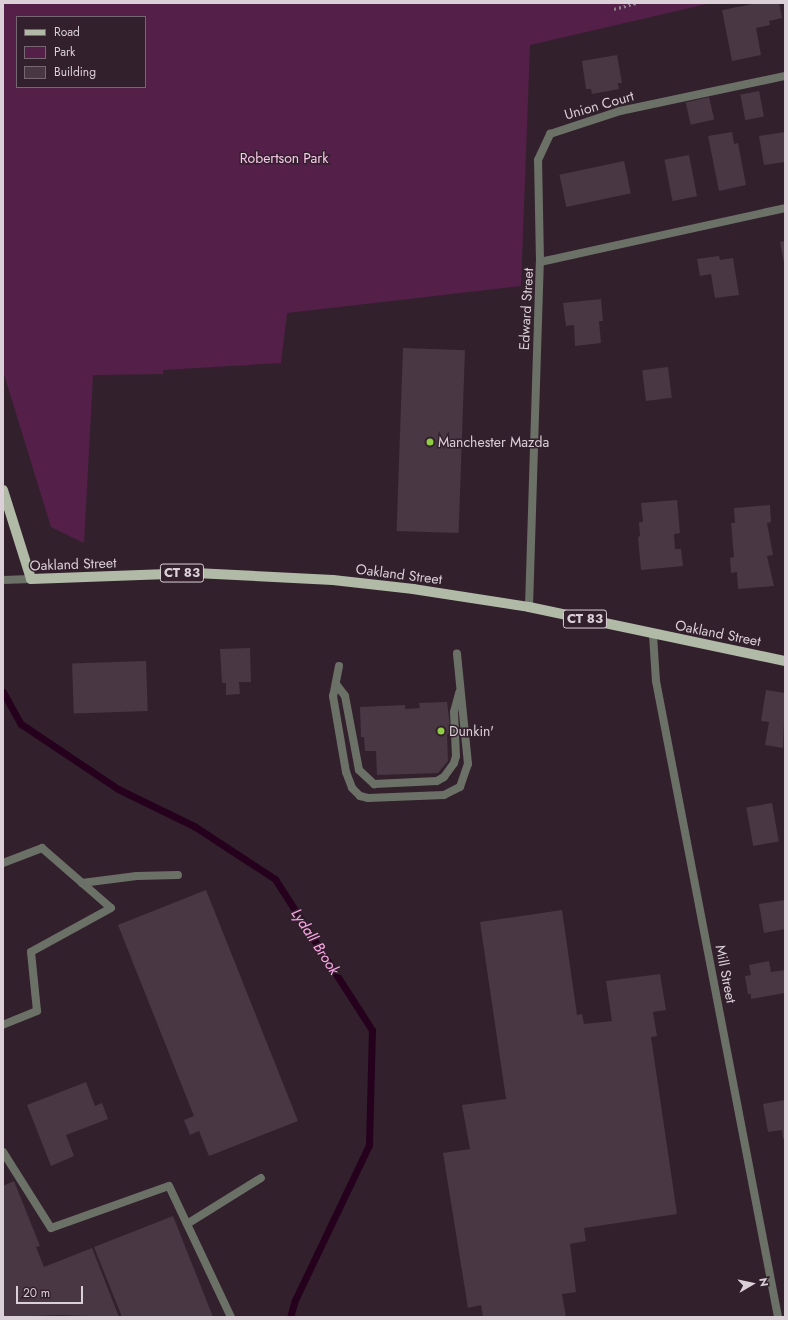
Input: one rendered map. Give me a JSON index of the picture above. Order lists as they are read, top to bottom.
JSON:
{
  "streets": {
    "main road": ["Oakland Street", "CT 83"],
    "street": ["Union Court", "Edward Street", "Mill Street"]
  },
  "crossings": [
    ["Union Court", "Edward Street"],
    ["Edward Street", "Oakland Street"],
    ["Oakland Street", "Mill Street"]
  ],
  "water": ["Lydall Brook"],
  "parks": ["Robertson Park"],
  "places": ["Manchester Mazda", "Dunkin'"],
  "legend": ["Road", "Park", "Building"],
  "scale_bar": "20 m",
  "north": "right"
}
